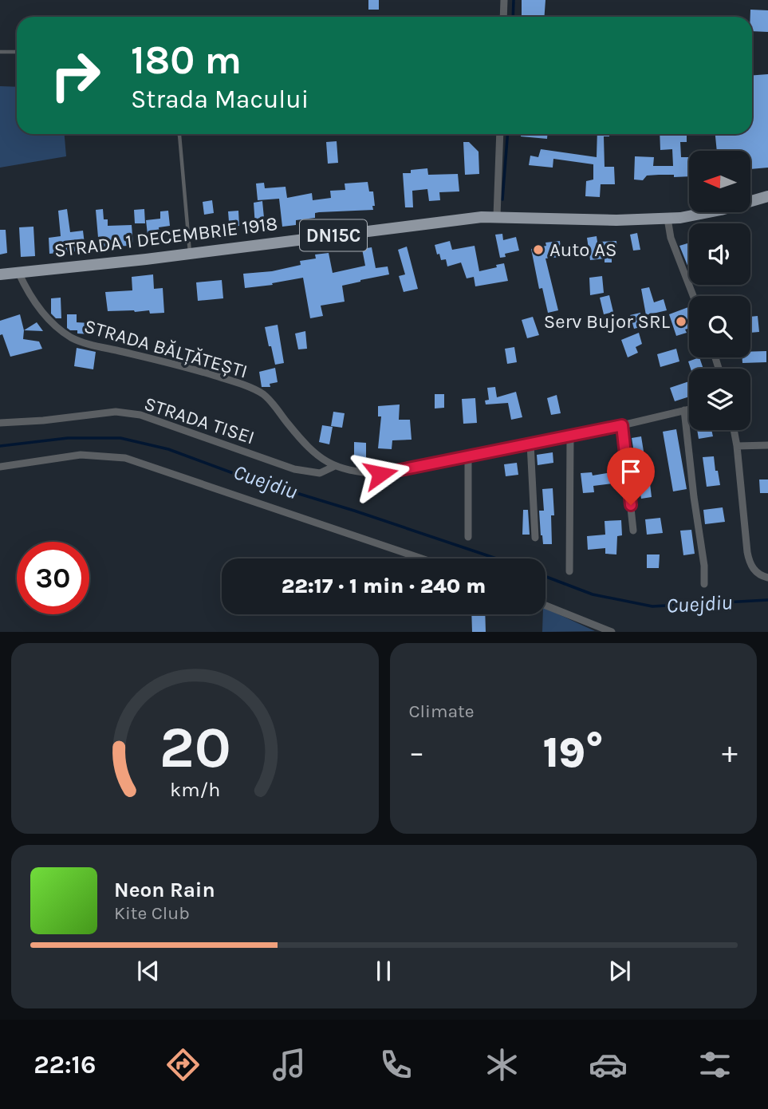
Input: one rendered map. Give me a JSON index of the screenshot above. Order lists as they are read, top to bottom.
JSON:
{
  "streets": {
    "main road": ["DN15C", "STRADA 1 DECEMBRIE 1918"],
    "street": ["STRADA BĂLȚĂTEȘTI", "STRADA TISEI"]
  },
  "crossings": [
    ["STRADA 1 DECEMBRIE 1918", "STRADA BĂLȚĂTEȘTI"],
    ["STRADA BĂLȚĂTEȘTI", "STRADA TISEI"]
  ],
  "water": ["Cuejdiu"],
  "places": ["Auto AS", "Serv Bujor SRL"],
  "north": "left",
  "page": {
    "turn": ["180 m", "Strada Macului"],
    "limit": "30",
    "trip": "22:17 · 1 min · 240 m",
    "tile": "Climate",
    "heat": ["−", "19°", "+"],
    "song": ["Neon Rain", "Kite Club"],
    "tabs": "22:16",
    "gauge": ["20", "km/h"]
  }
}
